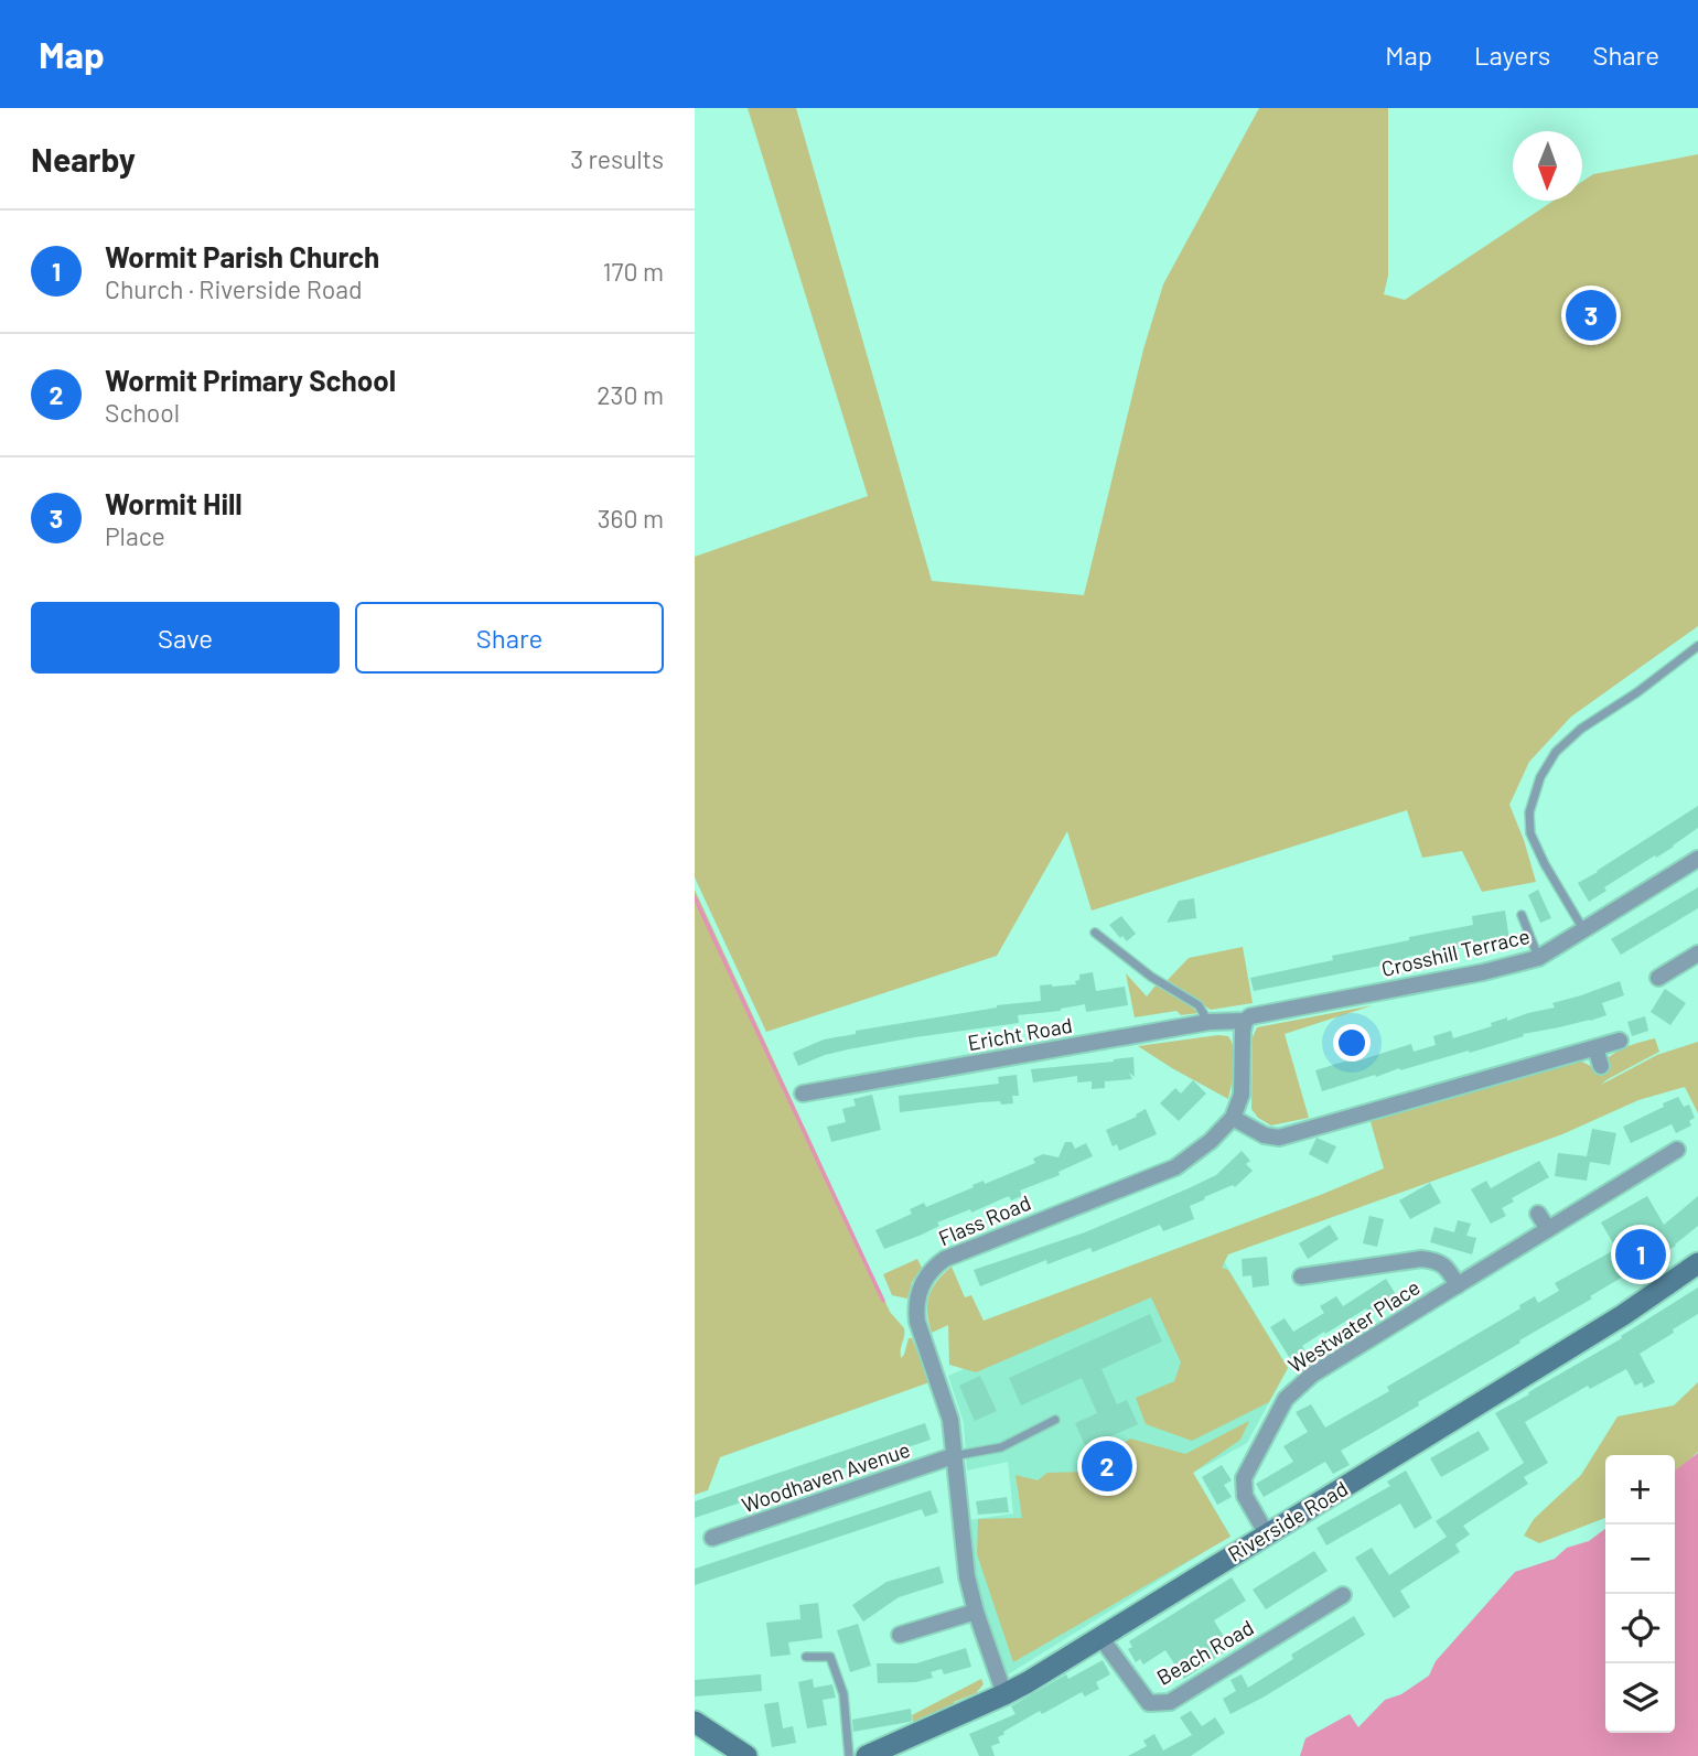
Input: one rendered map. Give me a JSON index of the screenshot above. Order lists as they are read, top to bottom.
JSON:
{
  "streets": {
    "main road": ["Riverside Road"],
    "street": [
      "Crosshill Terrace",
      "Ericht Road",
      "Flass Road",
      "Westwater Place",
      "Woodhaven Avenue",
      "Beach Road"
    ]
  },
  "crossings": [
    ["Crosshill Terrace", "Ericht Road"],
    ["Flass Road", "Woodhaven Avenue"],
    ["Flass Road", "Riverside Road"],
    ["Westwater Place", "Riverside Road"],
    ["Riverside Road", "Beach Road"]
  ],
  "north": "bottom",
  "page": {
    "header": "Map",
    "nav": ["Map", "Layers", "Share"],
    "heading": ["Nearby", "3 results"],
    "list": [
      {
        "mark": "1",
        "name": "Wormit Parish Church",
        "note": "Church · Riverside Road",
        "value": "170 m"
      },
      {
        "mark": "2",
        "name": "Wormit Primary School",
        "note": "School",
        "value": "230 m"
      },
      {
        "mark": "3",
        "name": "Wormit Hill",
        "note": "Place",
        "value": "360 m"
      }
    ],
    "pins": ["3", "1", "2"],
    "buttons": ["Save", "Share"],
    "map_buttons": ["+", "−"]
  }
}
